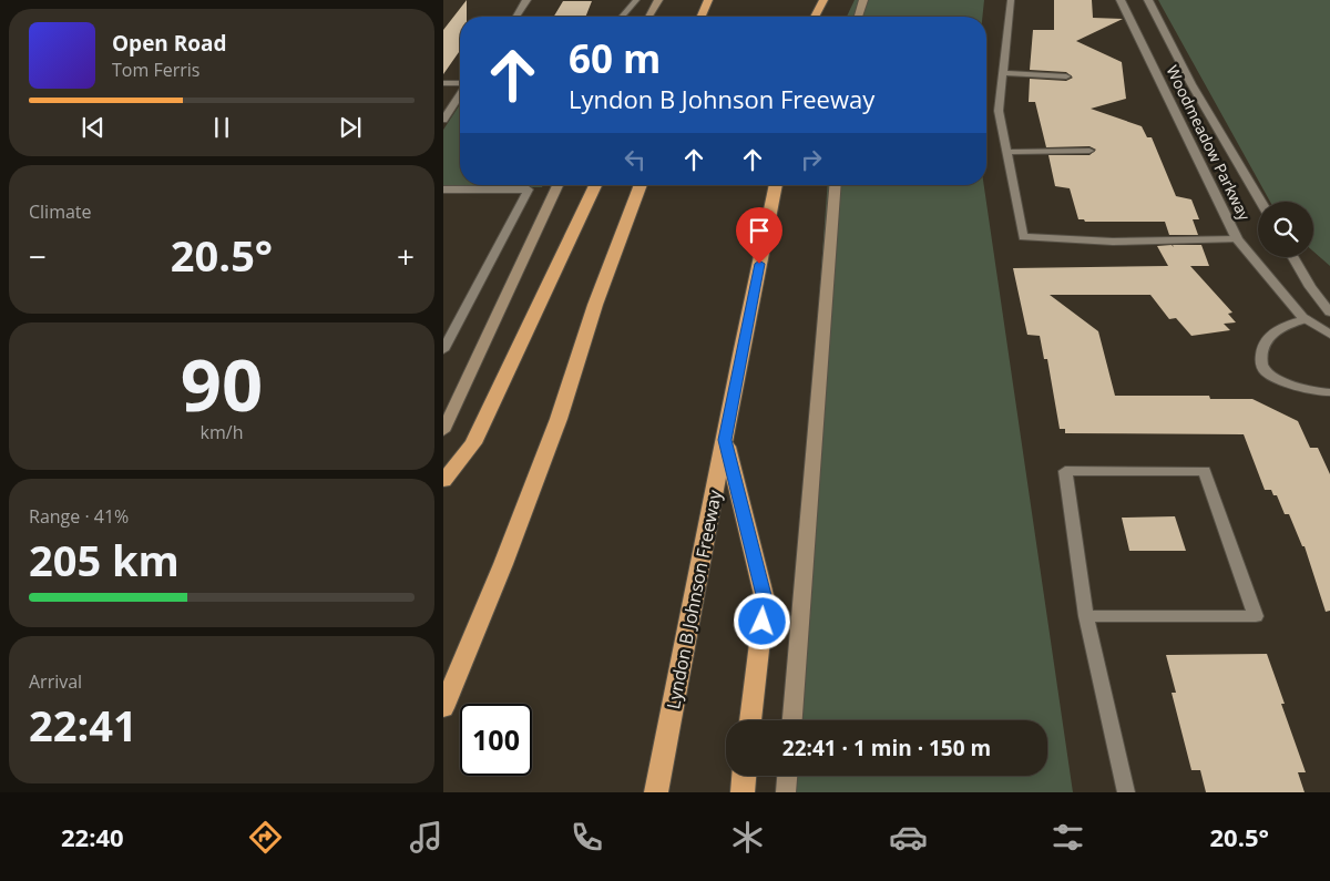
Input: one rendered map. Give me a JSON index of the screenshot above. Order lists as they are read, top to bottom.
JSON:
{
  "streets": {
    "highway": ["Lyndon B Johnson Freeway"],
    "street": ["Woodmeadow Parkway"]
  },
  "page": {
    "turn": ["60 m", "Lyndon B Johnson Freeway"],
    "song": ["Open Road", "Tom Ferris"],
    "tile": [
      "Climate",
      ["90", "km/h"],
      ["Range · 41%", "205 km"],
      ["Arrival", "22:41"]
    ],
    "heat": ["−", "20.5°", "+"],
    "limit": "100",
    "trip": "22:41 · 1 min · 150 m",
    "tabs": ["22:40", "20.5°"]
  }
}
